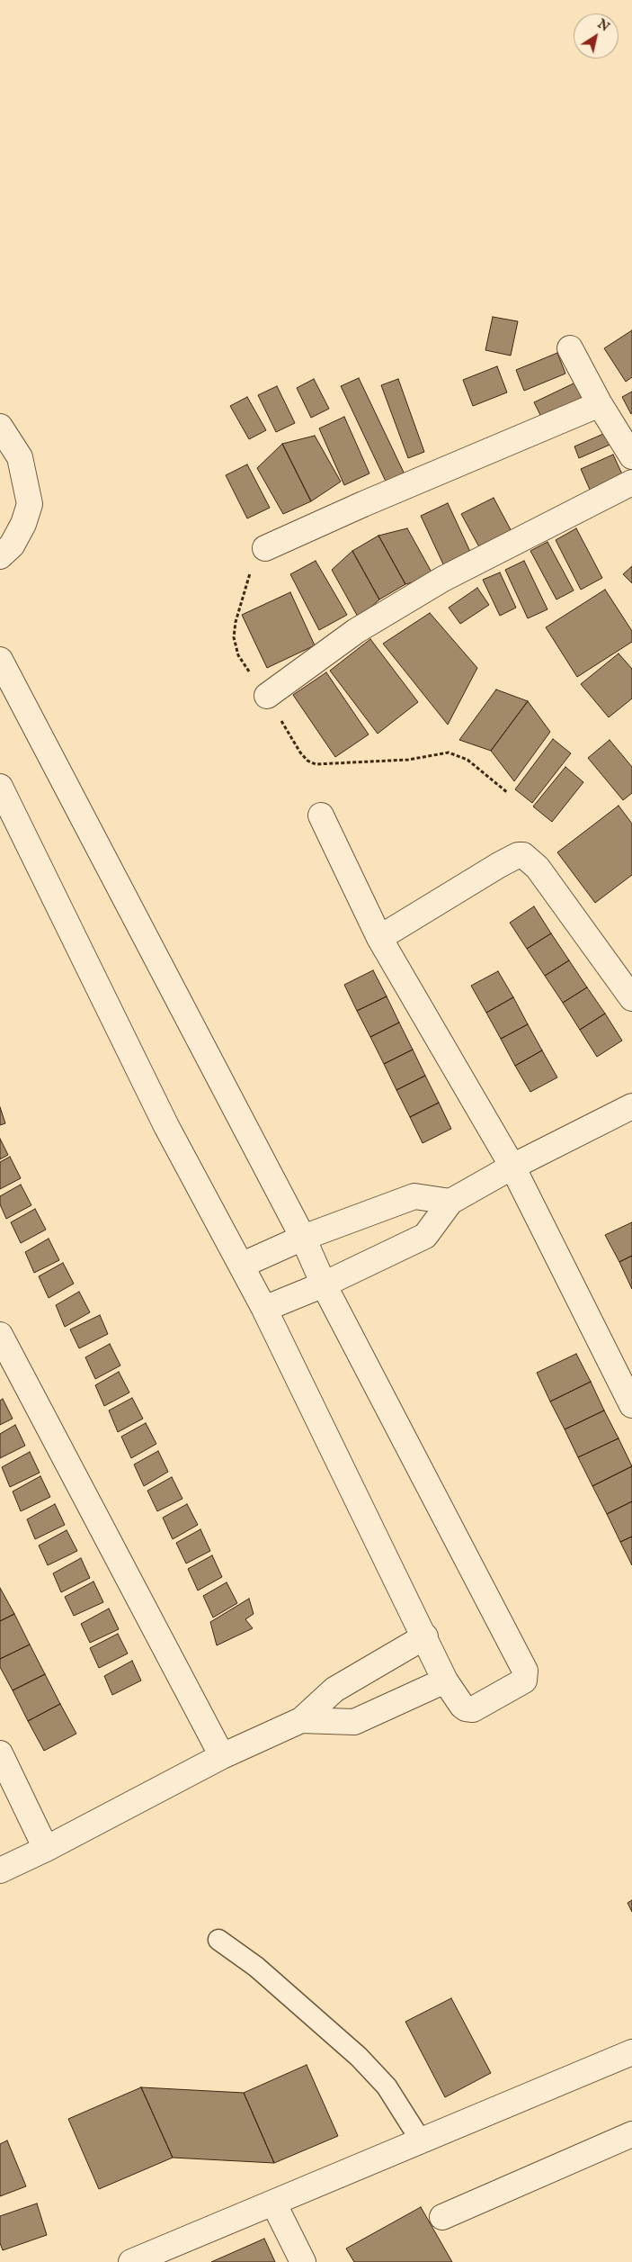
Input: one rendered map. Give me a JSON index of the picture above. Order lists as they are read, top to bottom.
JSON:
{
  "north": "top right"
}
